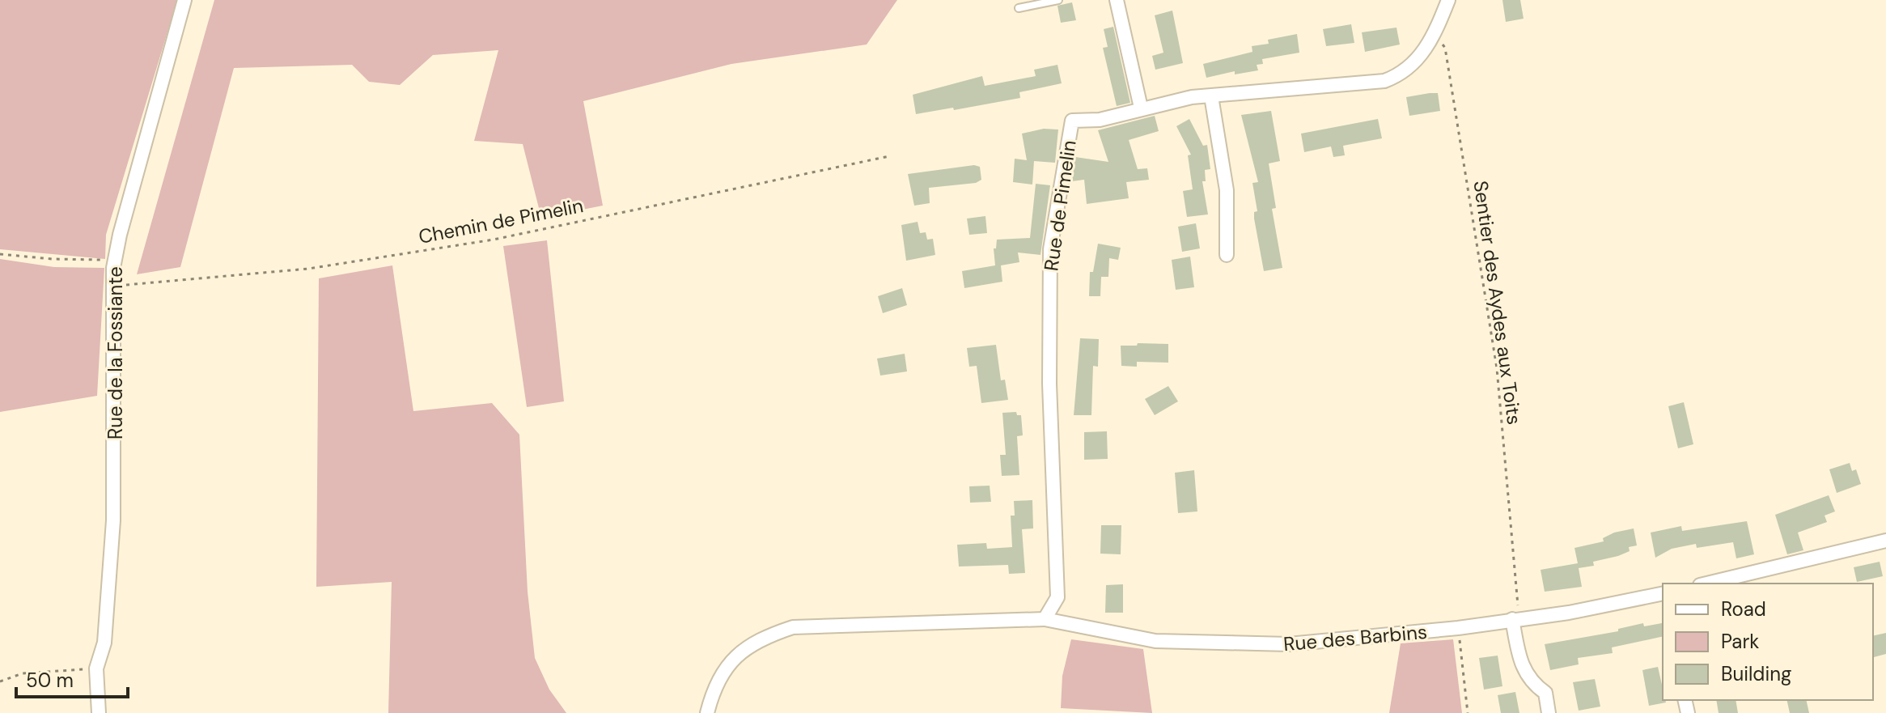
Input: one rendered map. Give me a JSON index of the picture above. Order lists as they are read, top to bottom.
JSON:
{
  "streets": {
    "street": ["Rue de Pimelin", "Rue de la Fossiante", "Rue des Barbins"],
    "path": ["Chemin de Pimelin", "Sentier des Aydes aux Toits"]
  },
  "crossings": [
    ["Rue de Pimelin", "Sentier des Aydes aux Toits"],
    ["Rue de Pimelin", "Rue des Barbins"],
    ["Chemin de Pimelin", "Rue de la Fossiante"],
    ["Sentier des Aydes aux Toits", "Rue des Barbins"]
  ],
  "legend": ["Road", "Park", "Building"],
  "scale_bar": "50 m"
}
